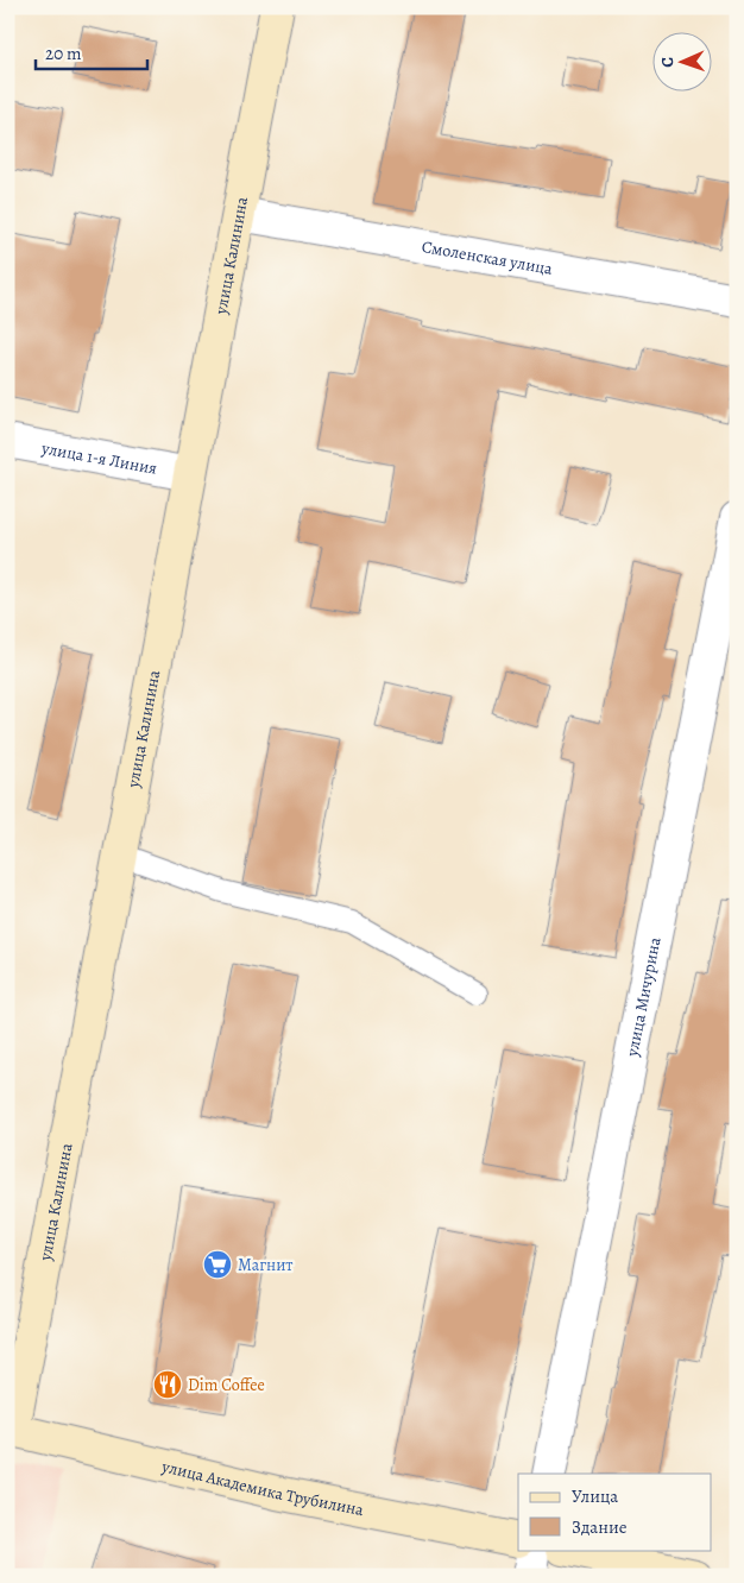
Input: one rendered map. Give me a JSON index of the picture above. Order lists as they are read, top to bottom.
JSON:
{
  "streets": {
    "main road": ["улица Калинина", "улица Академика Трубилина"],
    "street": ["Смоленская улица", "улица 1-я Линия", "улица Мичурина"]
  },
  "crossings": [
    ["улица Калинина", "Смоленская улица"],
    ["улица Калинина", "улица 1-я Линия"],
    ["улица Калинина", "улица Академика Трубилина"]
  ],
  "places": {
    "supermarket": ["Магнит"],
    "restaurant": ["Dim Coffee"]
  },
  "legend": ["Улица", "Здание"],
  "scale_bar": "20 m",
  "north": "left"
}
